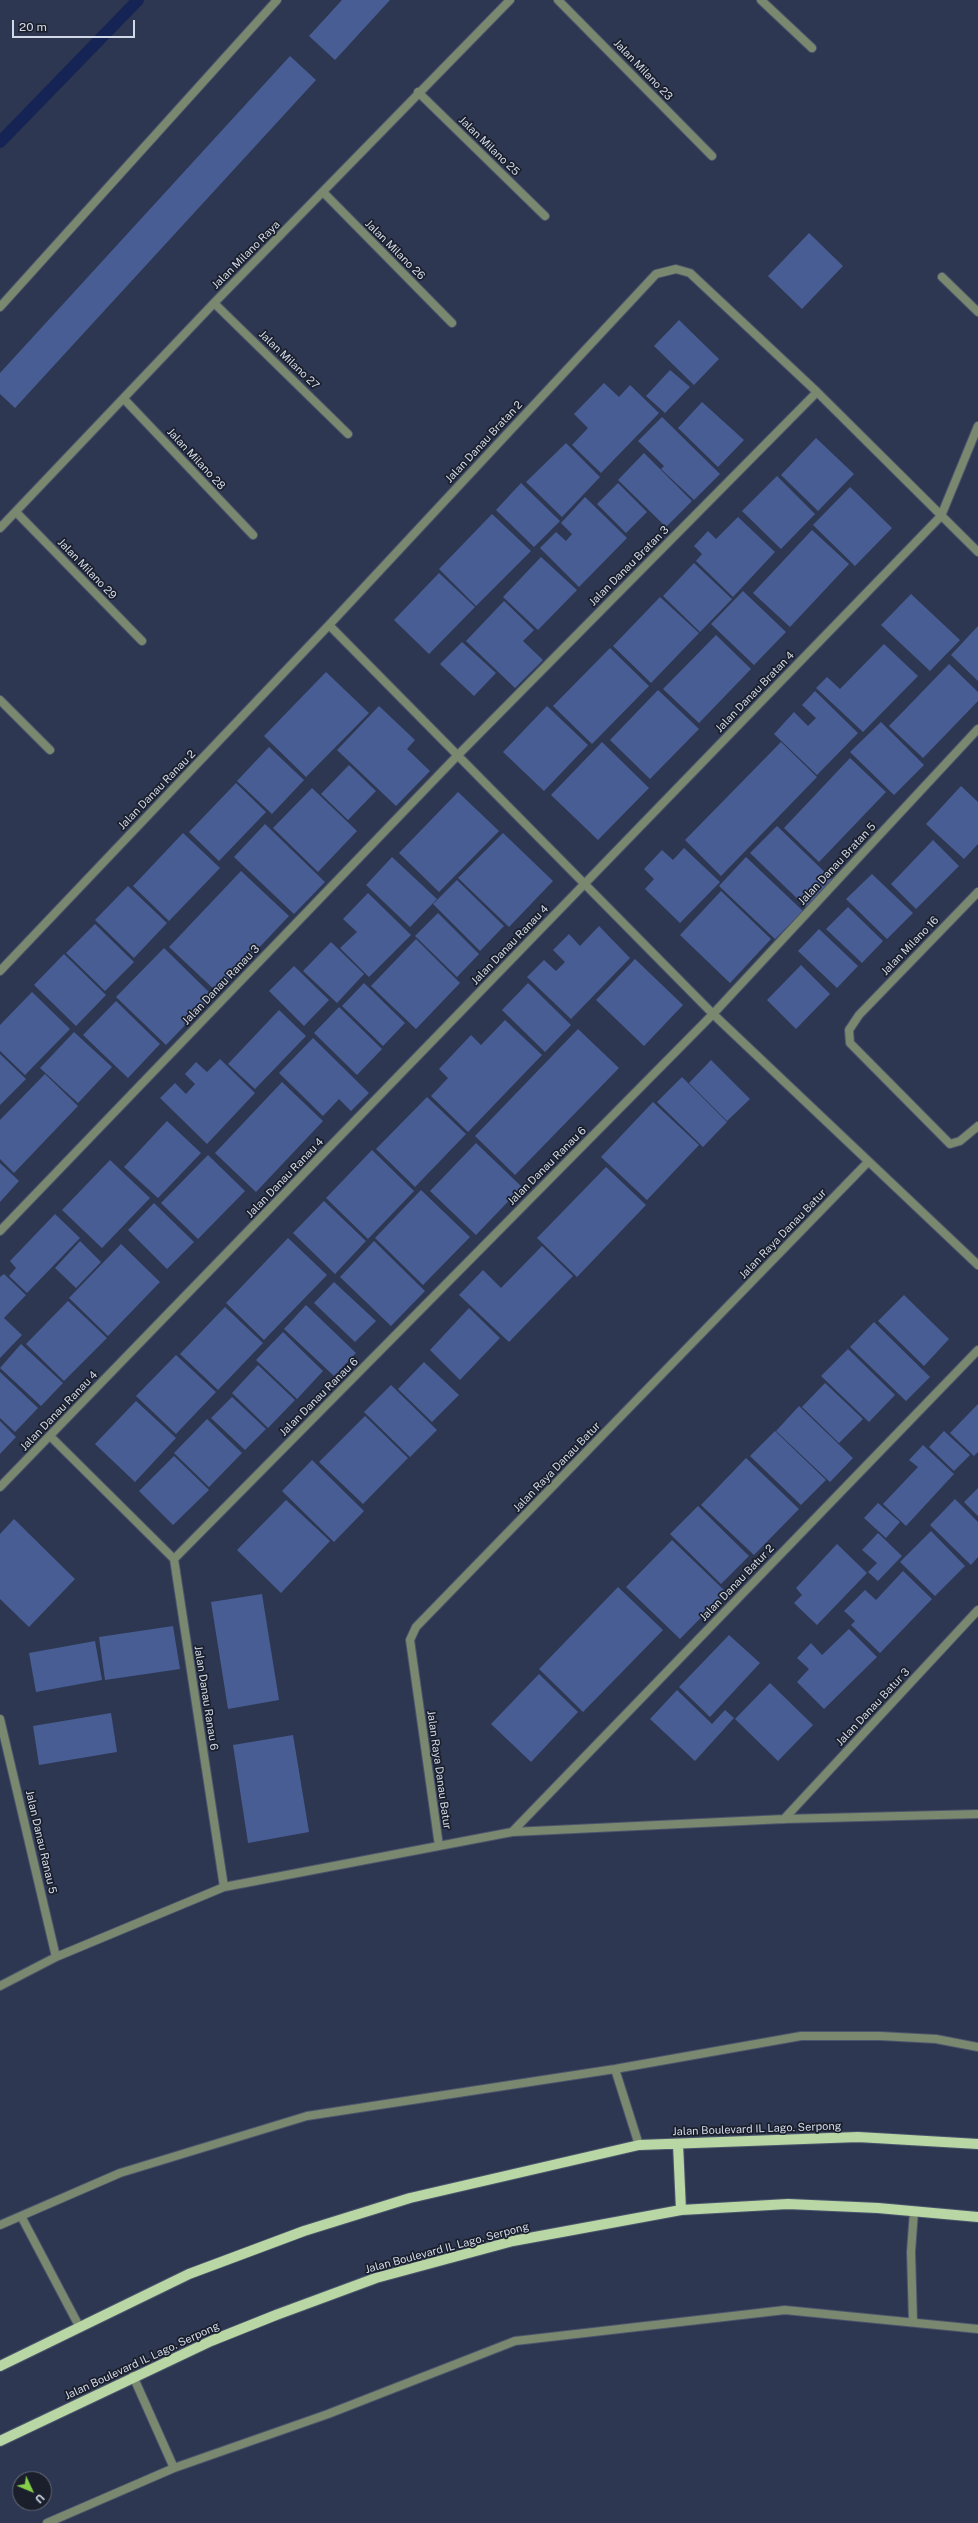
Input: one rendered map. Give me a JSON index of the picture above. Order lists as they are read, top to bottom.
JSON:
{
  "streets": {
    "main road": ["Jalan Boulevard IL Lago. Serpong"],
    "street": [
      "Jalan Milano 23",
      "Jalan Milano 25",
      "Jalan Milano 26",
      "Jalan Milano Raya",
      "Jalan Milano 27",
      "Jalan Danau Bratan 2",
      "Jalan Milano 28",
      "Jalan Danau Bratan 3",
      "Jalan Milano 29",
      "Jalan Danau Bratan 4",
      "Jalan Danau Ranau 2",
      "Jalan Danau Bratan 5",
      "Jalan Danau Ranau 4",
      "Jalan Milano 16",
      "Jalan Danau Ranau 3",
      "Jalan Danau Ranau 6",
      "Jalan Raya Danau Batur",
      "Jalan Danau Batur 2",
      "Jalan Danau Batur 3",
      "Jalan Danau Ranau 5"
    ]
  },
  "crossings": [
    ["Jalan Milano 25", "Jalan Milano Raya"],
    ["Jalan Milano 26", "Jalan Milano Raya"],
    ["Jalan Milano Raya", "Jalan Milano 27"],
    ["Jalan Milano Raya", "Jalan Milano 28"],
    ["Jalan Milano Raya", "Jalan Milano 29"],
    ["Jalan Danau Bratan 2", "Jalan Danau Bratan 3"],
    ["Jalan Danau Bratan 2", "Jalan Danau Ranau 2"],
    ["Jalan Danau Bratan 3", "Jalan Danau Ranau 3"],
    ["Jalan Danau Bratan 4", "Jalan Danau Ranau 4"],
    ["Jalan Danau Bratan 5", "Jalan Danau Ranau 6"]
  ],
  "scale_bar": "20 m",
  "north": "bottom right"
}
